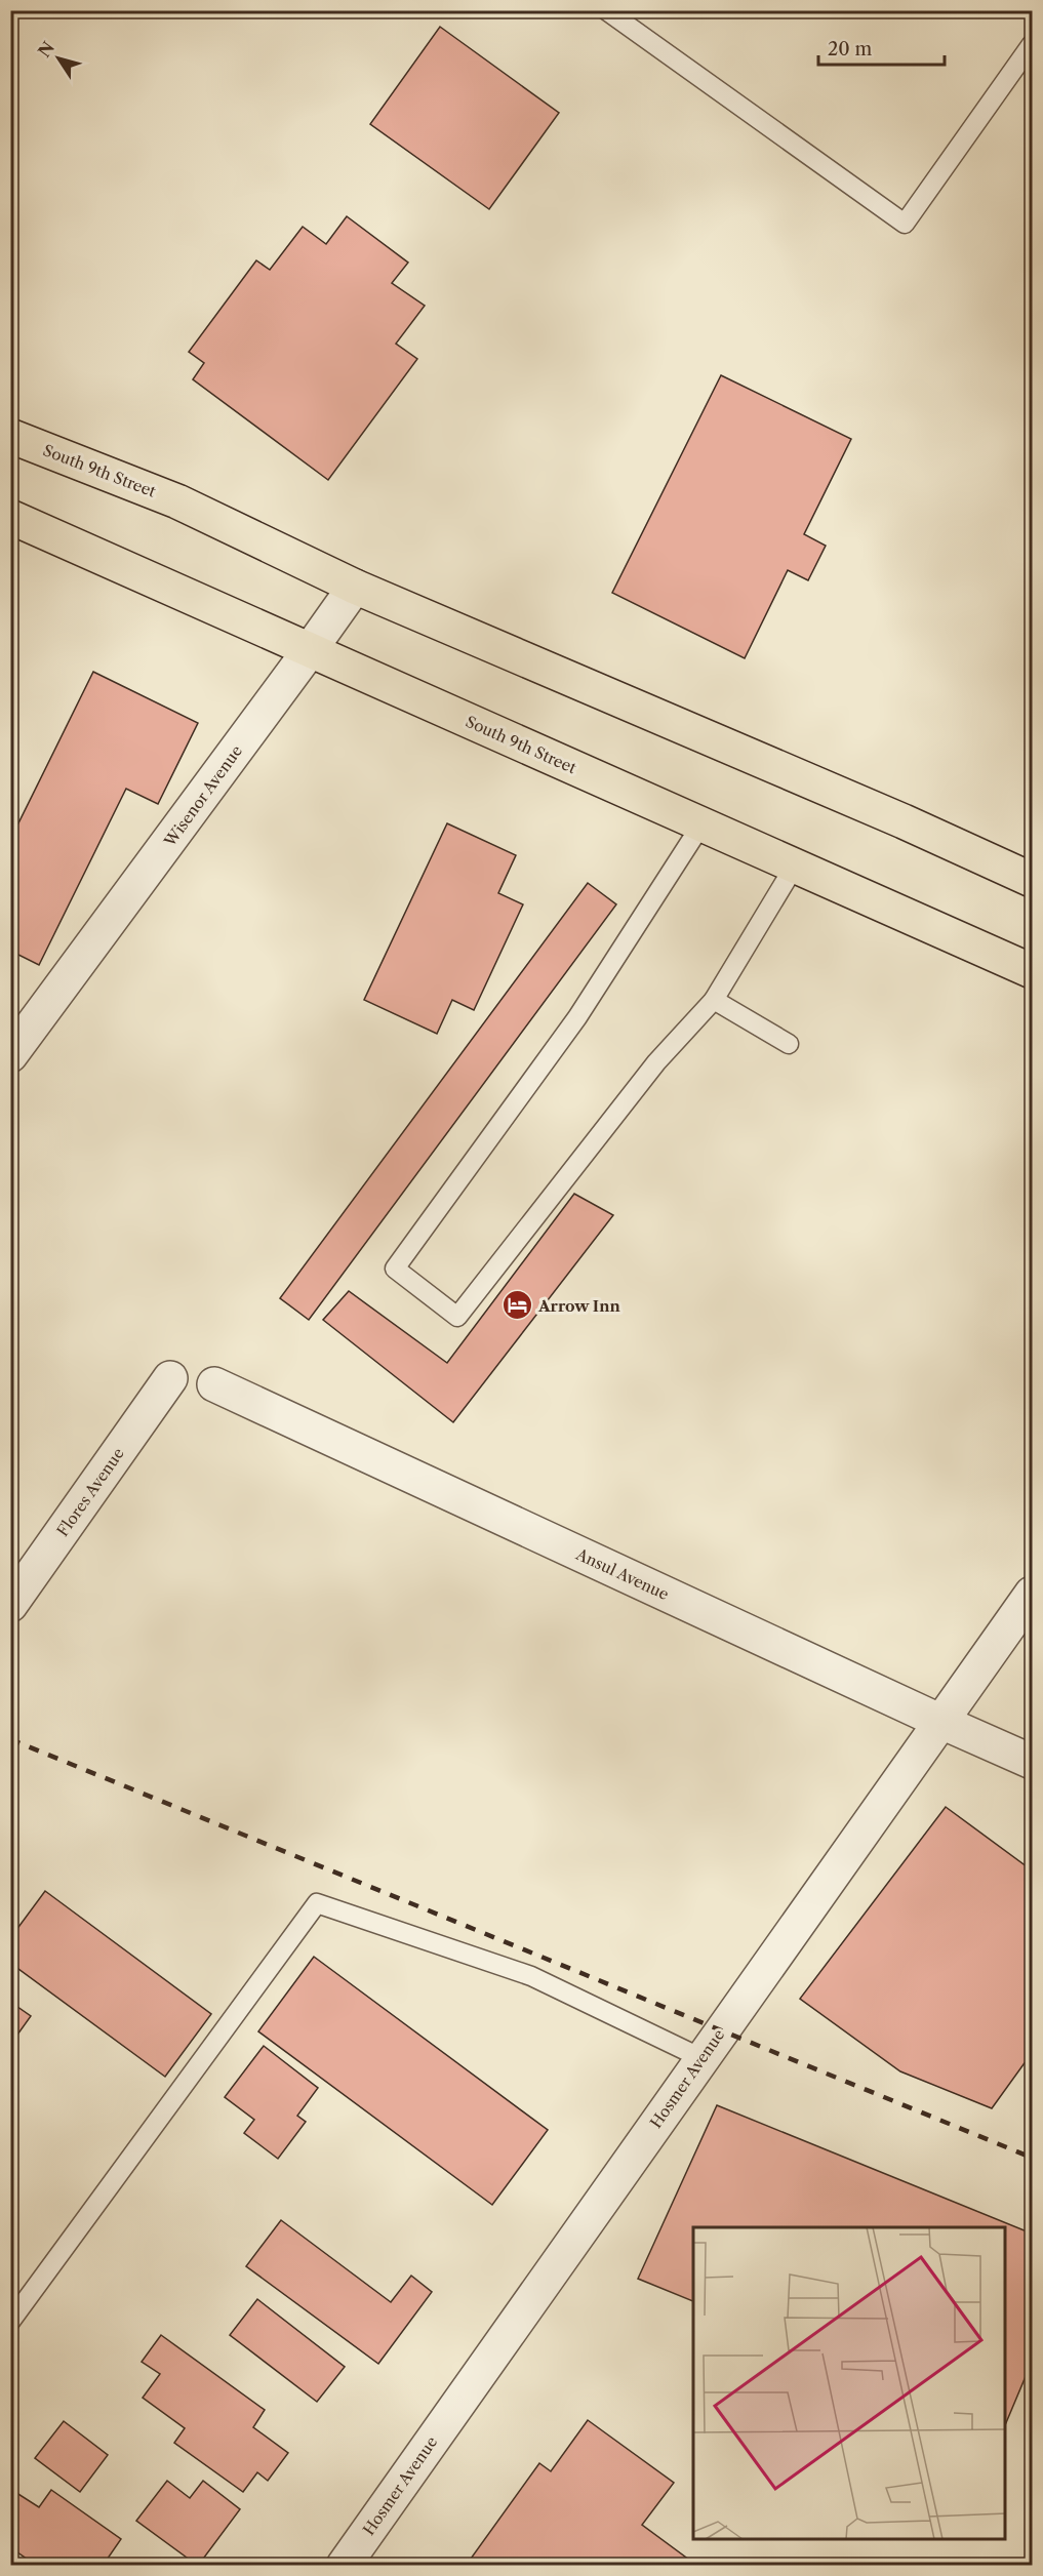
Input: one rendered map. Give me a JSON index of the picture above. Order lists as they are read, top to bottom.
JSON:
{
  "streets": {
    "main road": ["South 9th Street"],
    "street": [
      "Wisenor Avenue",
      "Flores Avenue",
      "Ansul Avenue",
      "Hosmer Avenue"
    ]
  },
  "crossings": [
    ["South 9th Street", "Wisenor Avenue"],
    ["Ansul Avenue", "Hosmer Avenue"]
  ],
  "places": {
    "hotel": ["Arrow Inn"]
  },
  "scale_bar": "20 m",
  "north": "top left"
}
